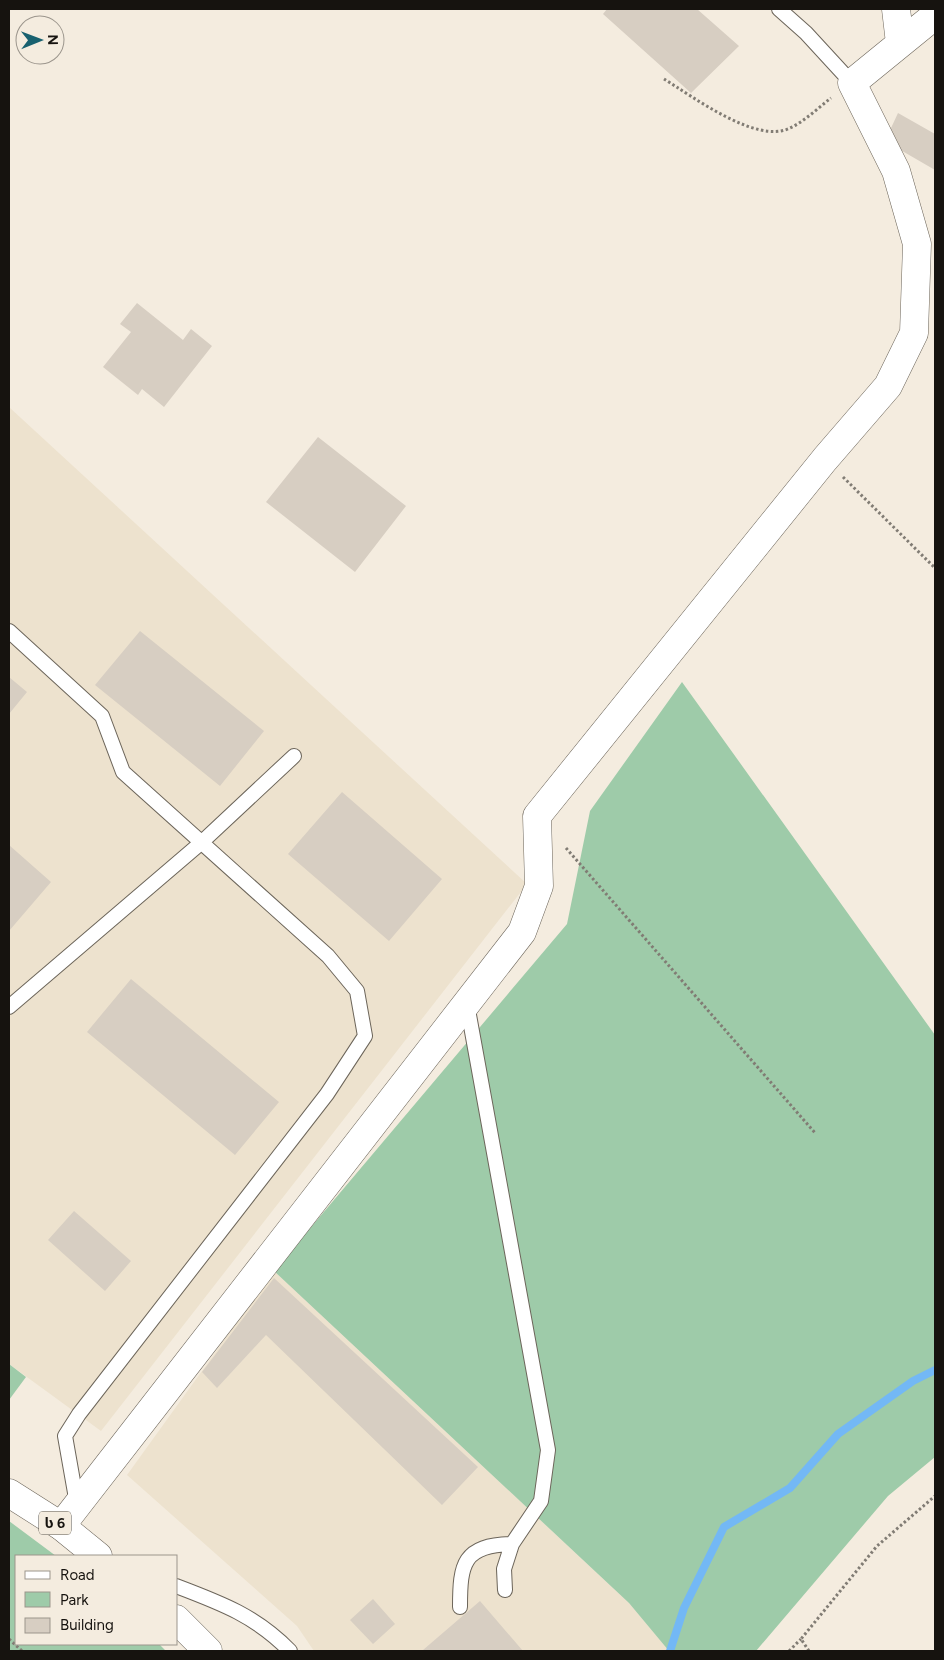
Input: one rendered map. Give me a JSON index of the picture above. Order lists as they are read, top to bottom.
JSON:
{
  "streets": {
    "main road": ["ს 6"]
  },
  "legend": ["Road", "Park", "Building"],
  "north": "right"
}
